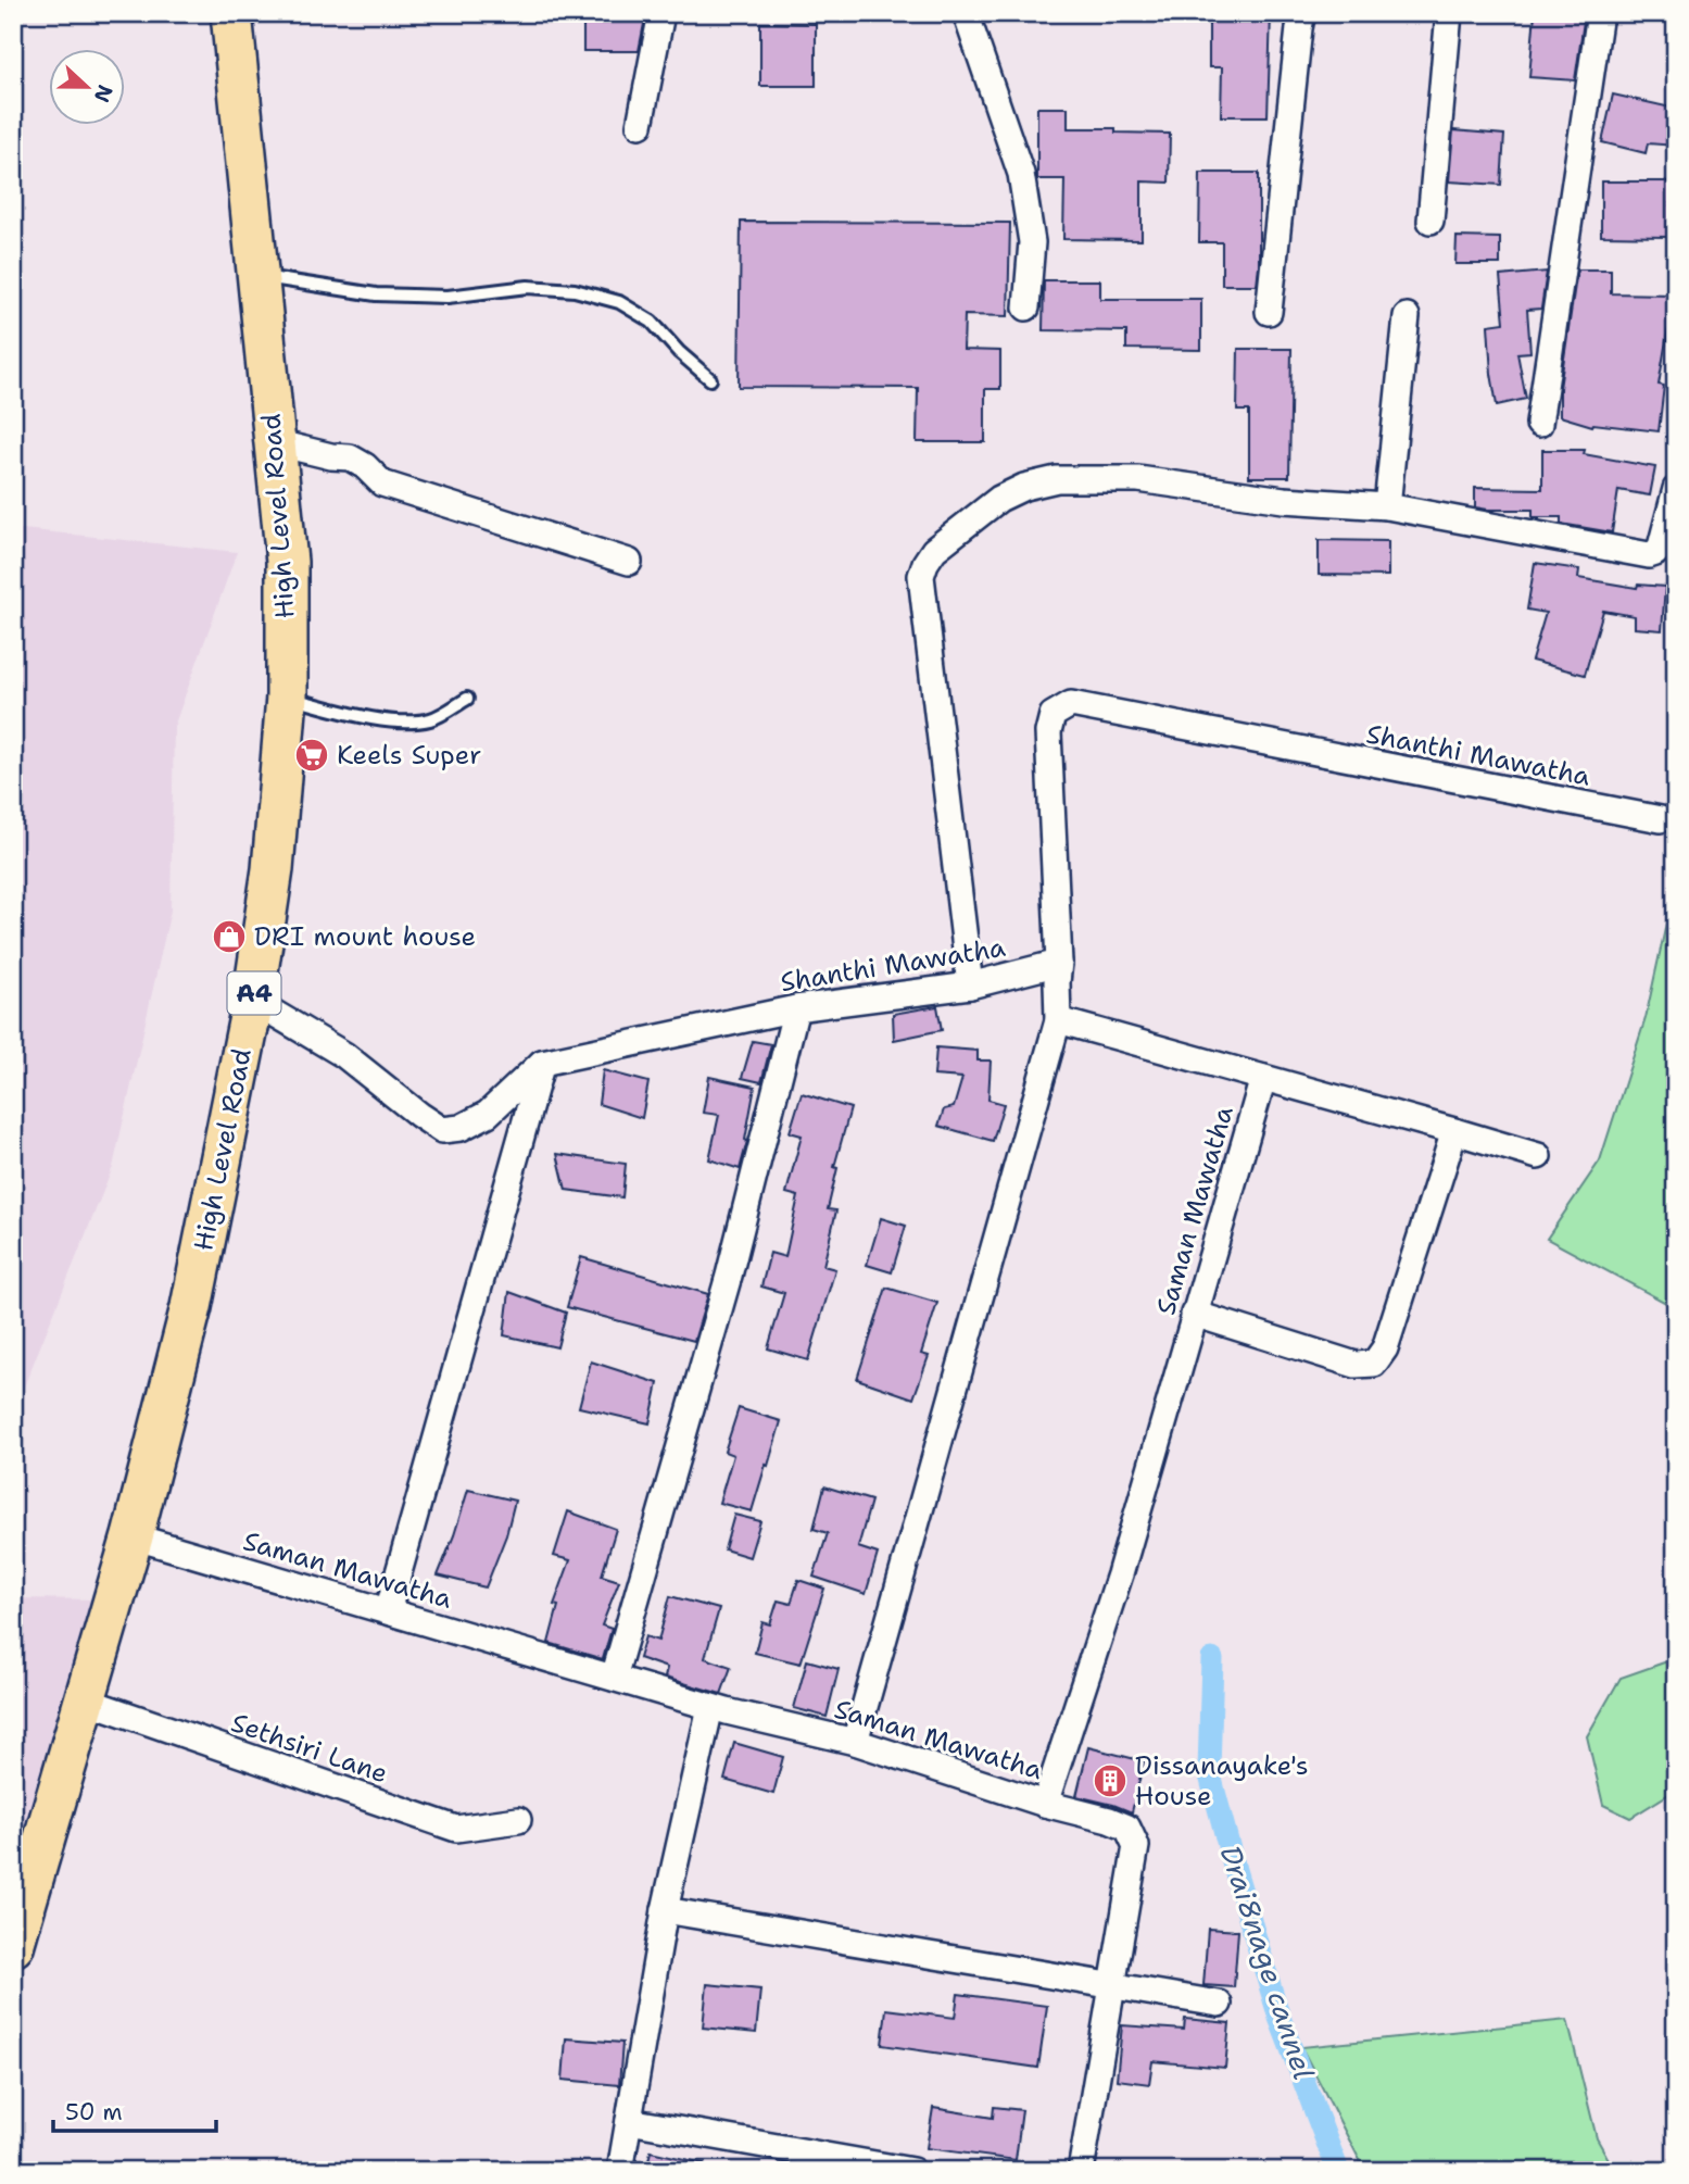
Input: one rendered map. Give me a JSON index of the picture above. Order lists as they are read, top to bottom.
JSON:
{
  "streets": {
    "highway": ["High Level Road", "A4"],
    "street": ["Shanthi Mawatha", "Saman Mawatha", "Sethsiri Lane"]
  },
  "crossings": [
    ["High Level Road", "Saman Mawatha"],
    ["High Level Road", "Sethsiri Lane"]
  ],
  "water": ["Drai8nage cannel"],
  "places": {
    "supermarket": ["Keels Super"],
    "shop": ["DRI mount house"],
    "building": ["Dissanayake's House"]
  },
  "scale_bar": "50 m",
  "north": "right"
}
